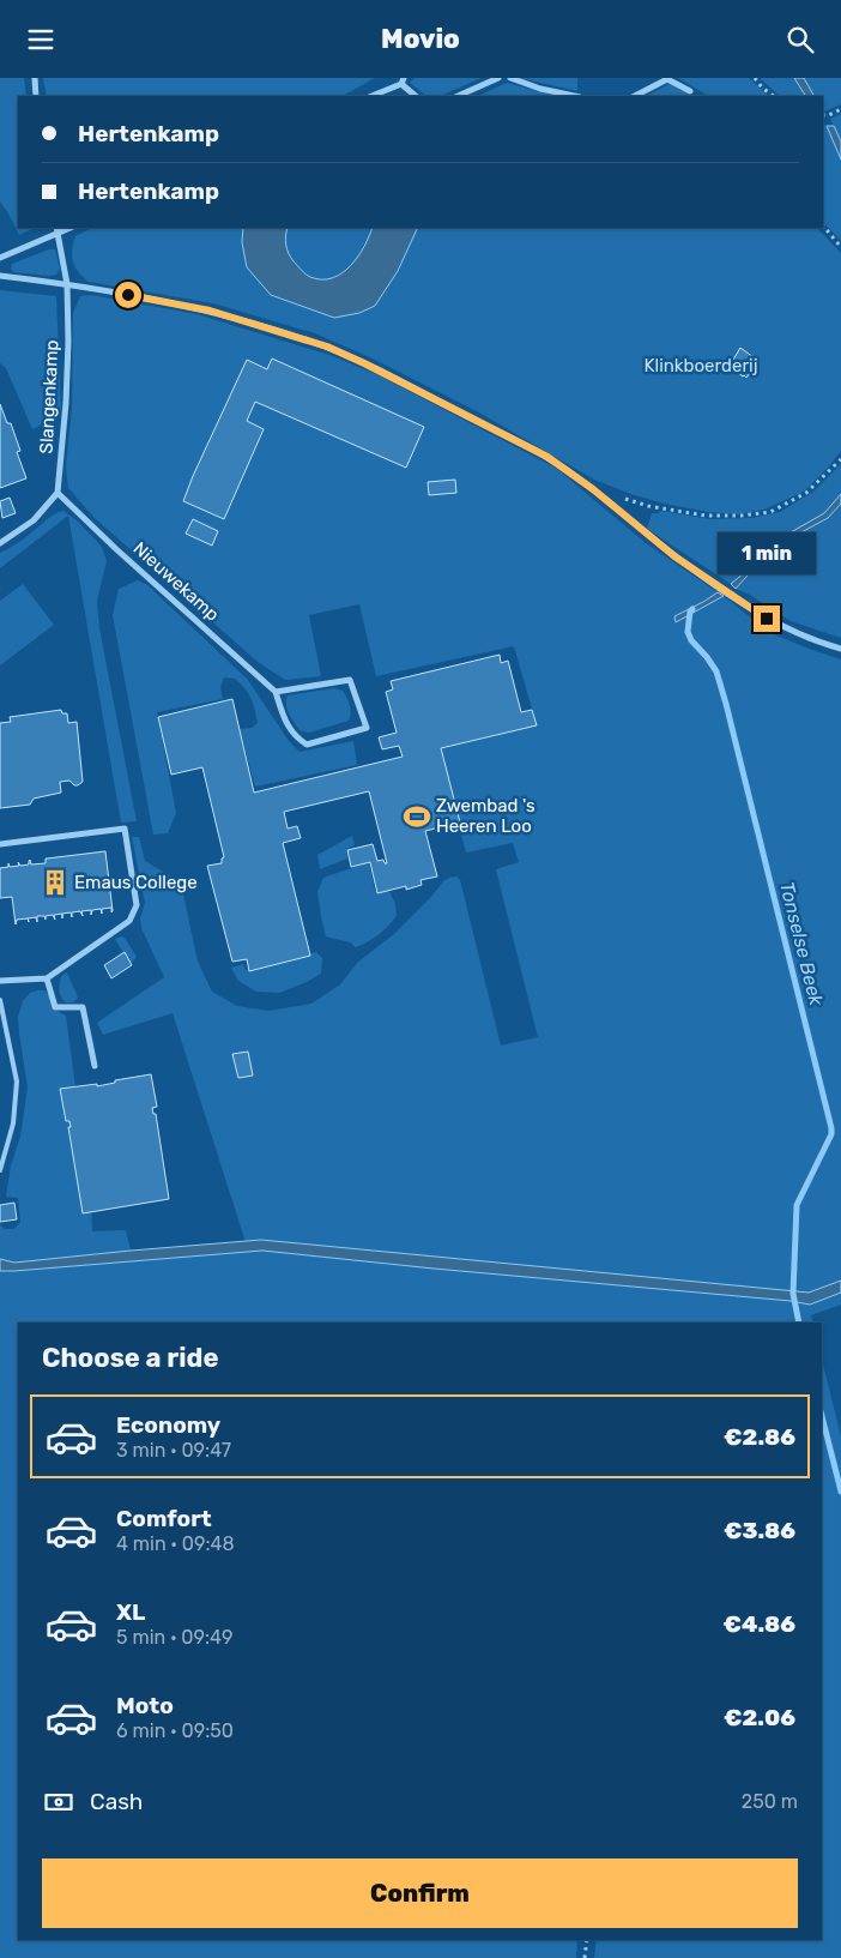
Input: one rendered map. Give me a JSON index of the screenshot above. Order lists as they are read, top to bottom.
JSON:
{
  "streets": {
    "street": ["Slangenkamp", "Nieuwekamp"]
  },
  "crossings": [
    ["Slangenkamp", "Nieuwekamp"]
  ],
  "water": ["Tonselse Beek"],
  "parks": ["Klinkboerderij"],
  "places": {
    "sports": ["Zwembad 's Heeren Loo"],
    "building": ["Emaus College"]
  },
  "page": {
    "header": "Movio",
    "banner": ["Hertenkamp", "Hertenkamp"],
    "bubble": "1 min",
    "heading": "Choose a ride",
    "list": [
      {
        "name": "Economy",
        "note": "3 min · 09:47",
        "value": "€2.86"
      },
      {
        "name": "Comfort",
        "note": "4 min · 09:48",
        "value": "€3.86"
      },
      {
        "name": "XL",
        "note": "5 min · 09:49",
        "value": "€4.86"
      },
      {
        "name": "Moto",
        "note": "6 min · 09:50",
        "value": "€2.06"
      }
    ],
    "pay": ["Cash", "250 m"],
    "buttons": "Confirm"
  }
}
